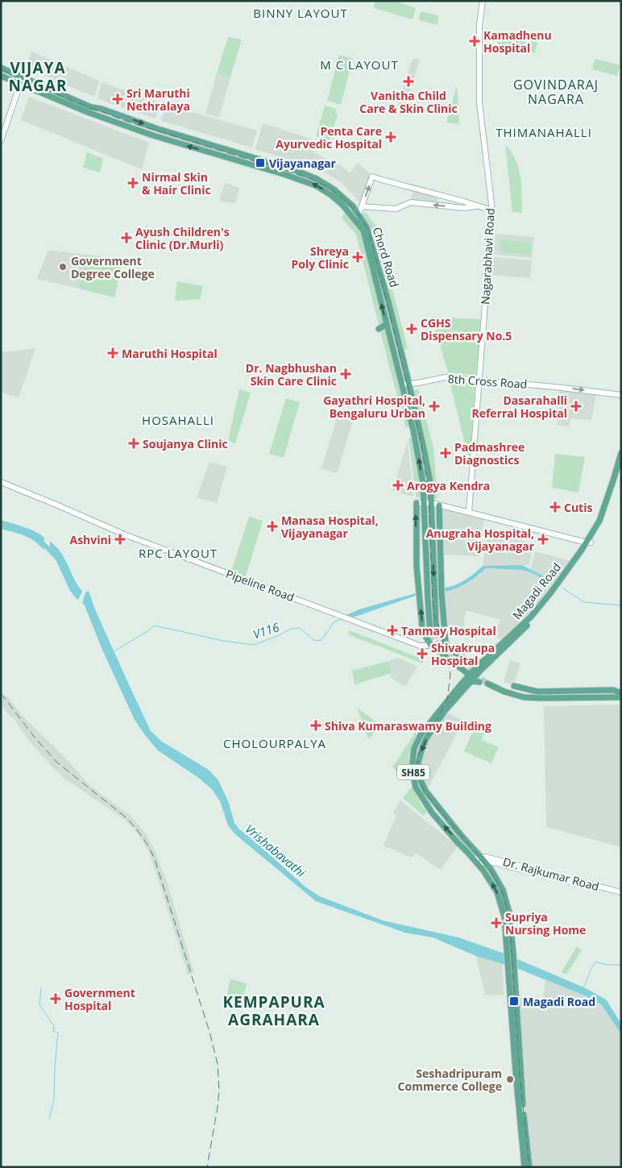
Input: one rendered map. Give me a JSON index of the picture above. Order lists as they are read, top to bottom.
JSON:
{
  "streets": {
    "main road": [
      "Nagarabhavi Road",
      "Chord Road",
      "8th Cross Road",
      "Pipeline Road",
      "Magadi Road",
      "SH85",
      "Dr. Rajkumar Road"
    ]
  },
  "crossings": [
    ["Nagarabhavi Road", "8th Cross Road"],
    ["Chord Road", "8th Cross Road"],
    ["Magadi Road", "Dr. Rajkumar Road"]
  ],
  "one_way": ["8th Cross Road"],
  "districts": [
    "BINNY LAYOUT",
    "M C LAYOUT",
    "VIJAYA NAGAR",
    "GOVINDARAJ NAGARA",
    "THIMANAHALLI",
    "HOSAHALLI",
    "RPC LAYOUT",
    "CHOLOURPALYA",
    "KEMPAPURA AGRAHARA"
  ],
  "water": ["V116", "Vrishabavathi"],
  "places": {
    "health": [
      "Kamadhenu Hospital",
      "Vanitha Child Care & Skin Clinic",
      "Sri Maruthi Nethralaya",
      "Penta Care Ayurvedic Hospital",
      "Nirmal Skin & Hair Clinic",
      "Ayush Children's Clinic (Dr.Murli)",
      "Shreya Poly Clinic",
      "CGHS Dispensary No.5",
      "Maruthi Hospital",
      "Dr. Nagbhushan Skin Care Clinic",
      "Gayathri Hospital, Bengaluru Urban",
      "Dasarahalli Referral Hospital",
      "Soujanya Clinic",
      "Padmashree Diagnostics",
      "Arogya Kendra",
      "Cutis",
      "Manasa Hospital, Vijayanagar",
      "Ashvini",
      "Anugraha Hospital, Vijayanagar",
      "Tanmay Hospital",
      "Shivakrupa Hospital",
      "Shiva Kumaraswamy Building",
      "Supriya Nursing Home",
      "Government Hospital"
    ],
    "transit": ["Vijayanagar", "Magadi Road"],
    "other": ["Government Degree College", "Seshadripuram Commerce College"]
  }
}
